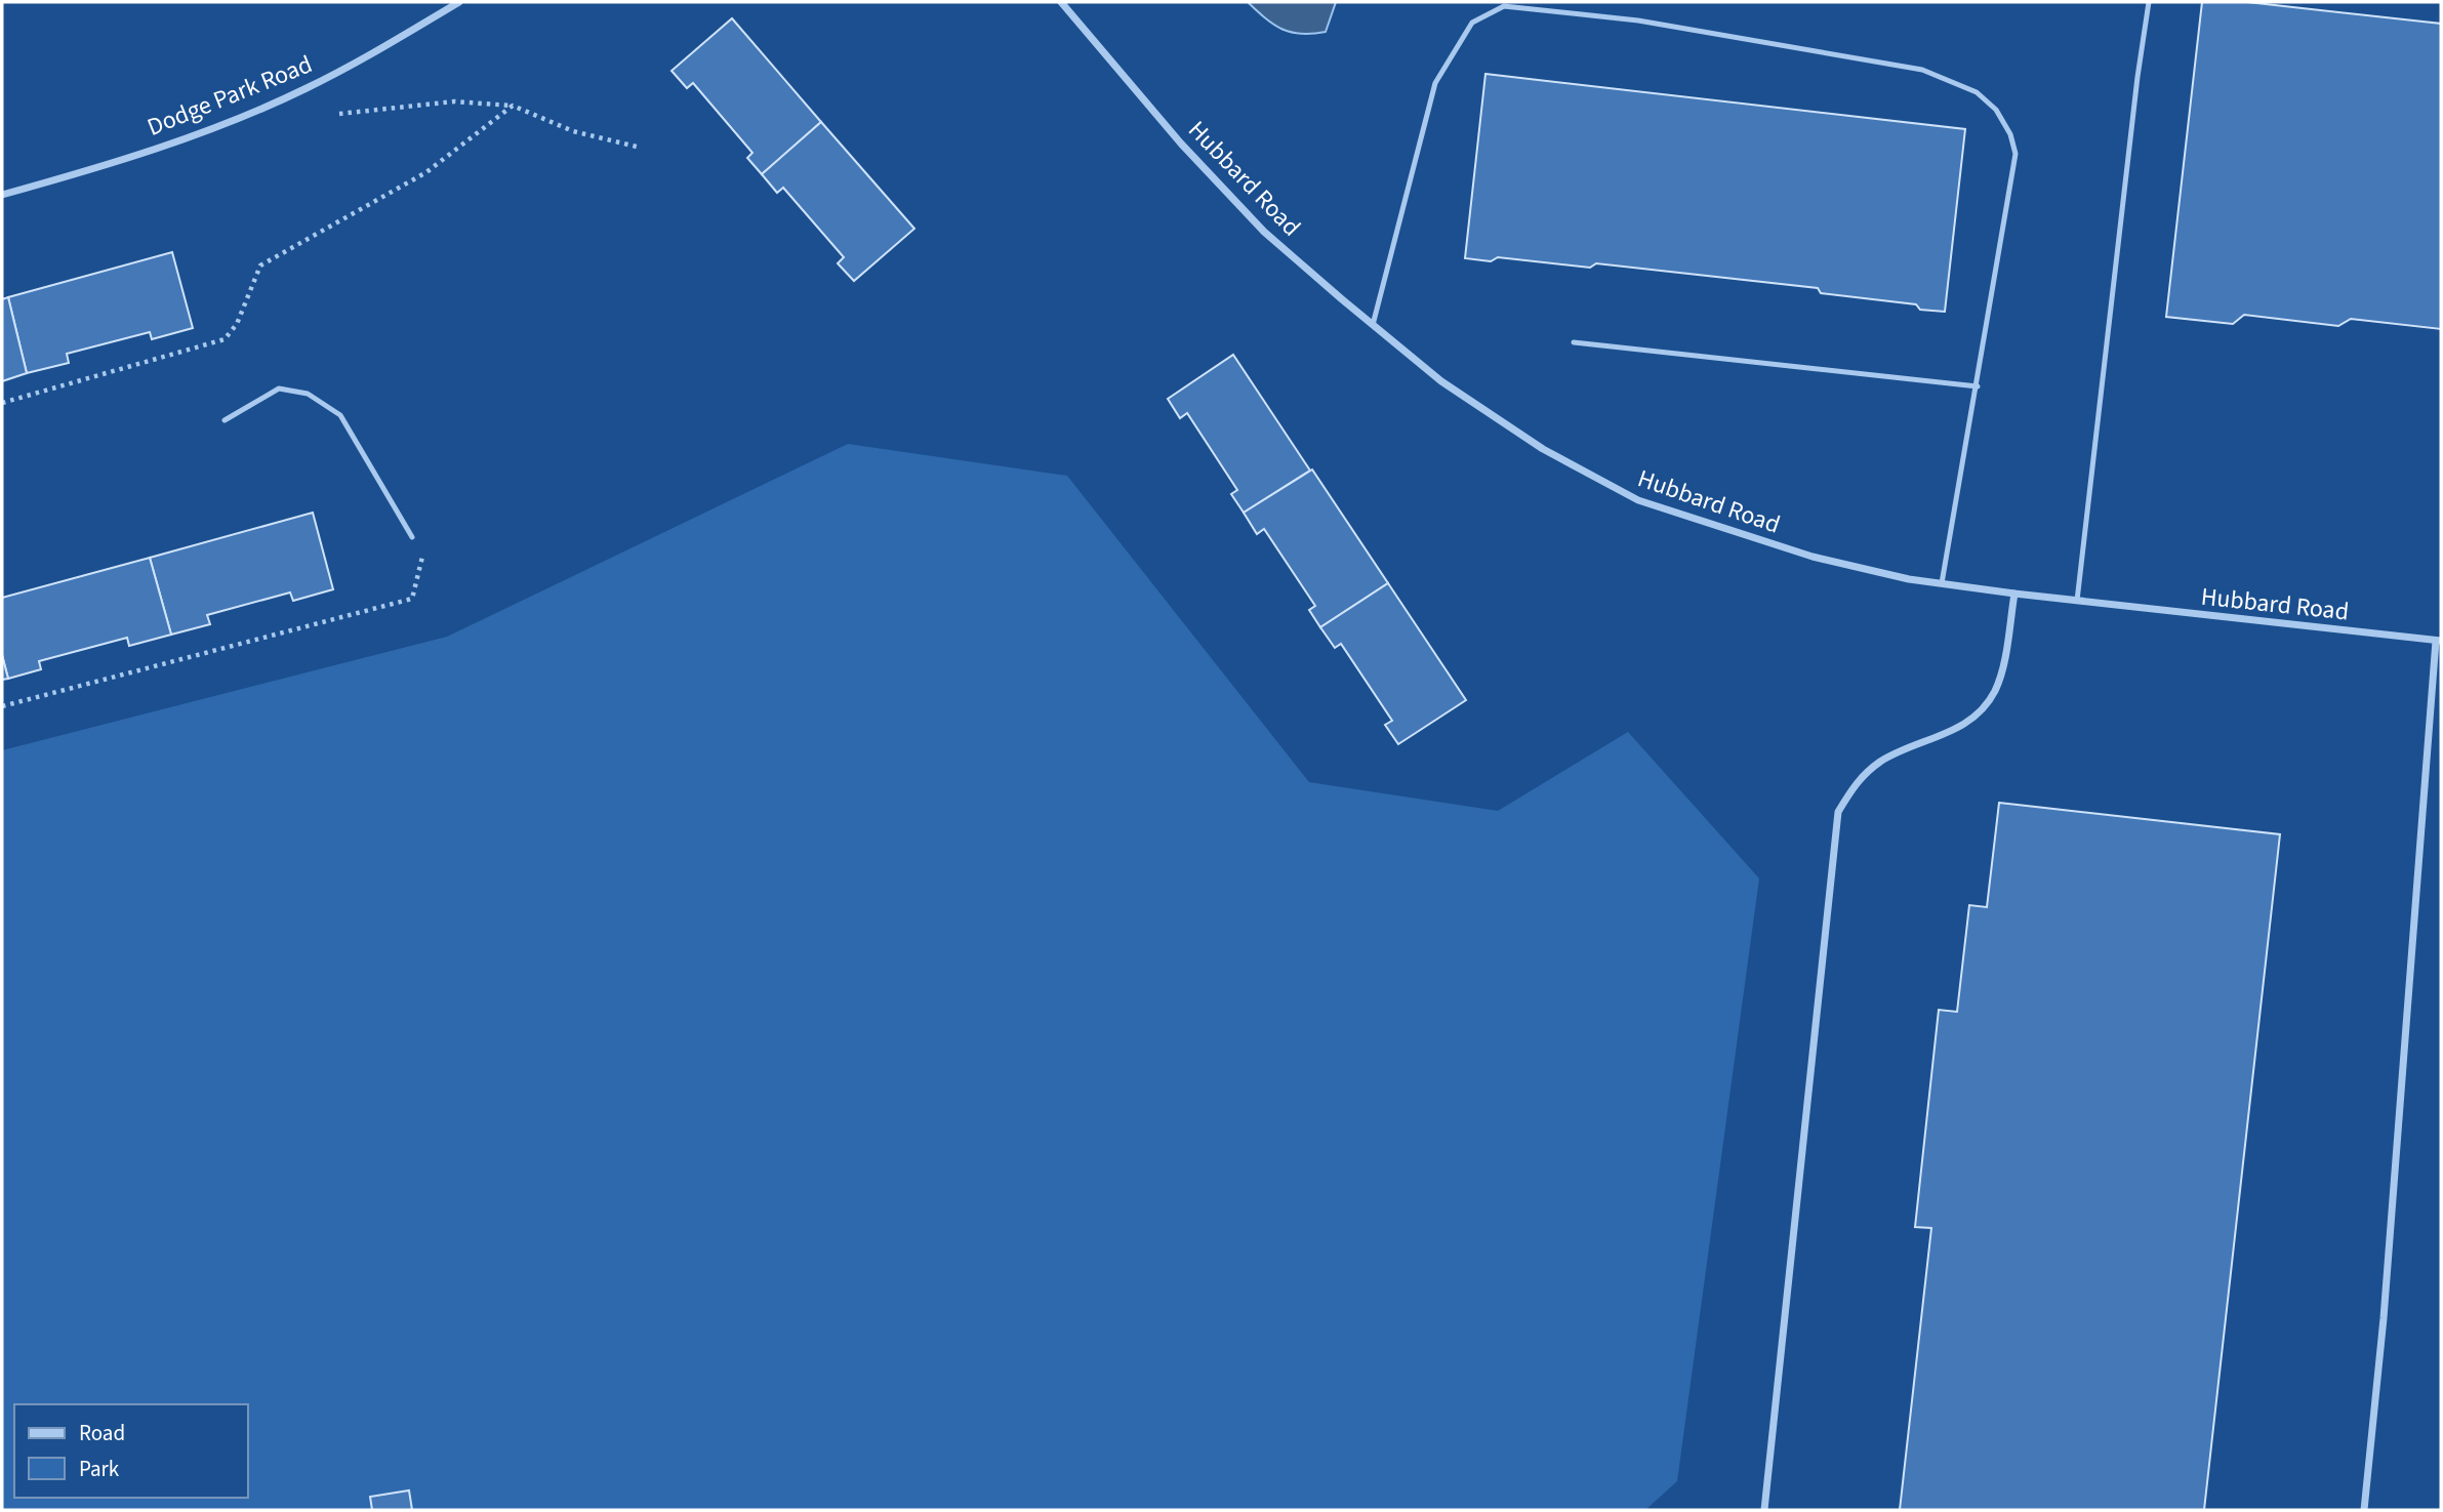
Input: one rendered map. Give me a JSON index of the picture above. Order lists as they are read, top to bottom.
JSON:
{
  "streets": {
    "street": ["Dodge Park Road", "Hubbard Road"]
  },
  "legend": ["Road", "Park"]
}
